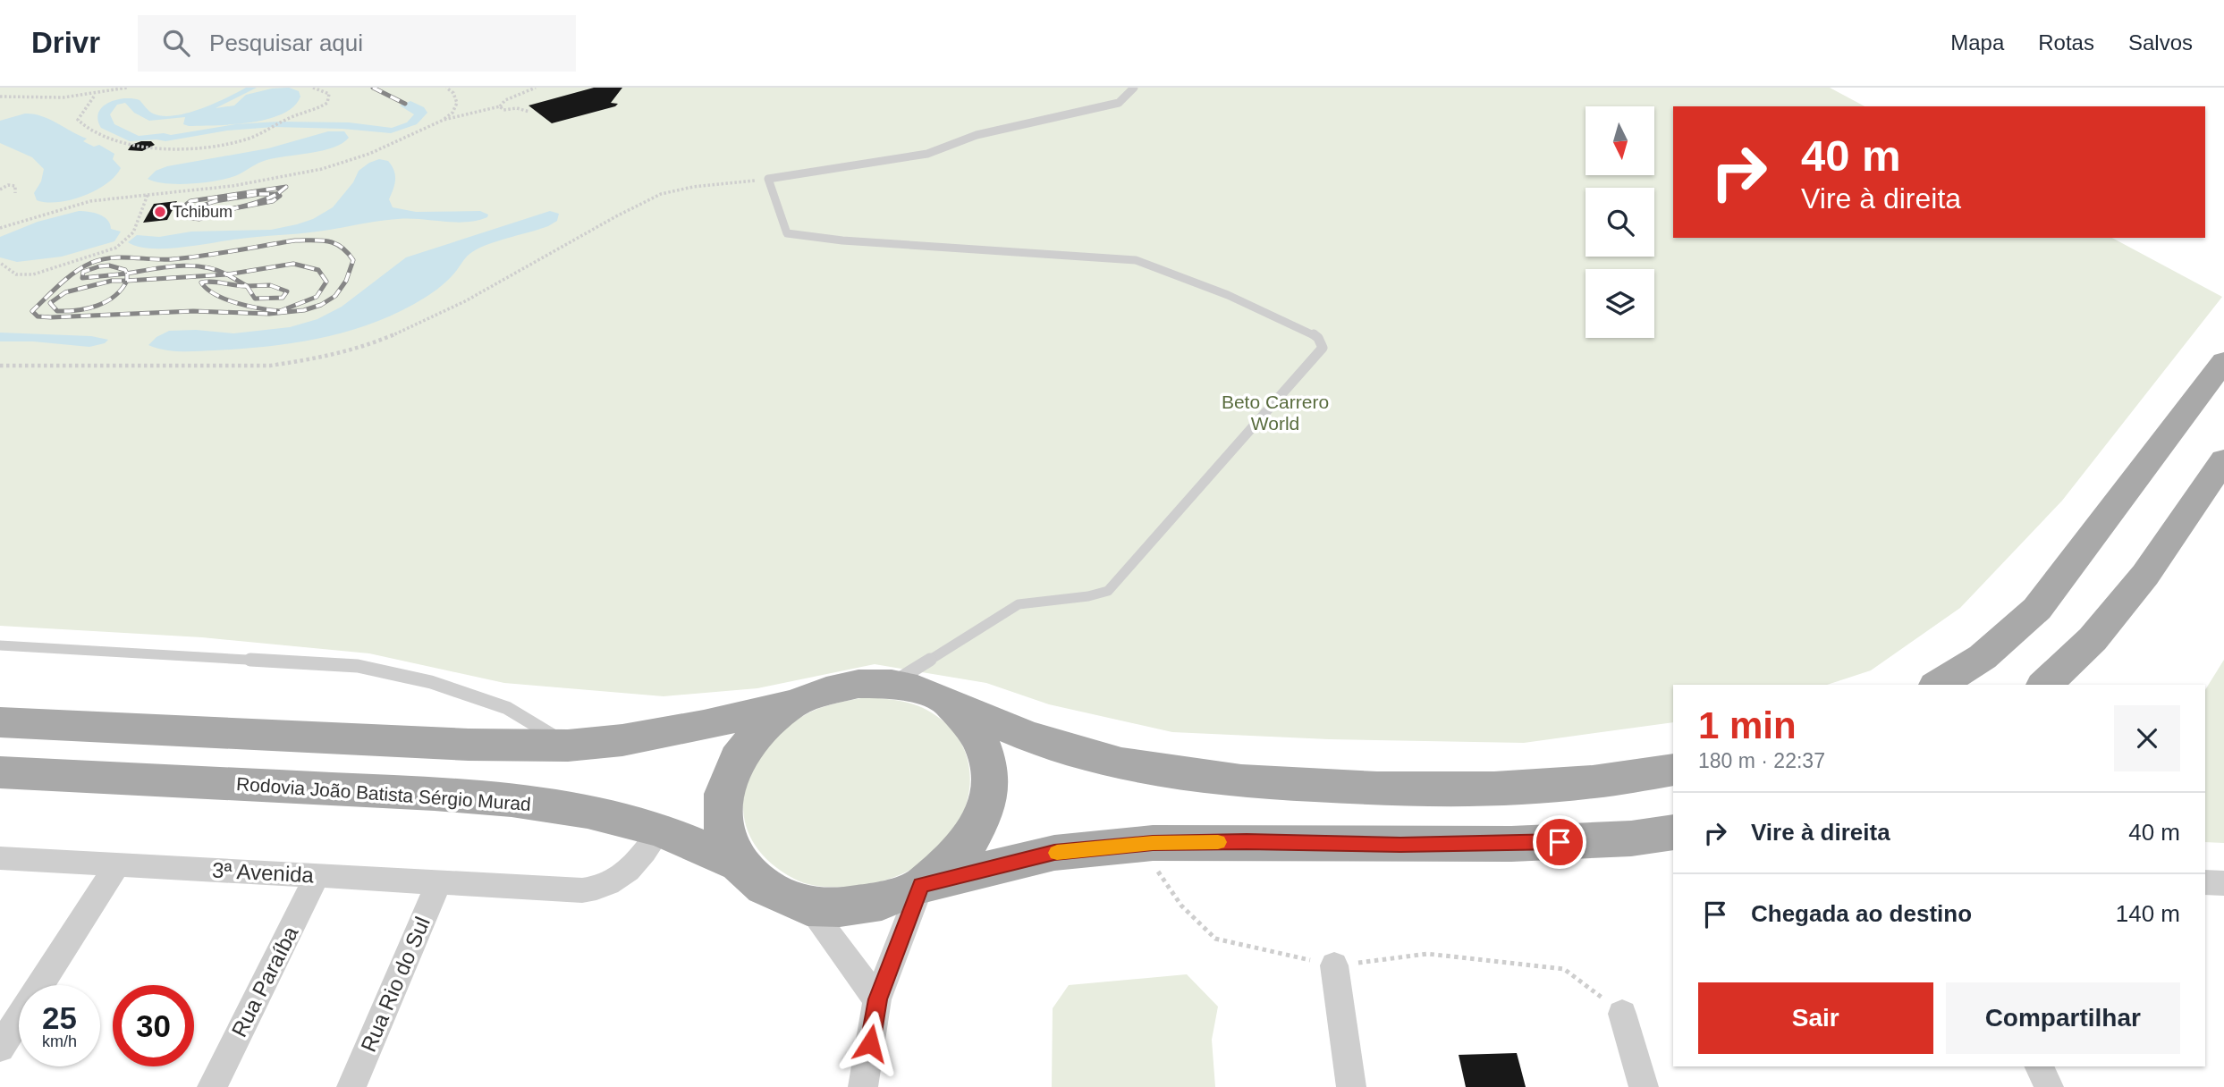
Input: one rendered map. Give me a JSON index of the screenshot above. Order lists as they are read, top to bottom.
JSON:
{
  "streets": {
    "main road": ["Rodovia João Batista Sérgio Murad"],
    "street": ["3ª Avenida", "Rua Paraíba", "Rua Rio do Sul"]
  },
  "crossings": [
    ["Rodovia João Batista Sérgio Murad", "3ª Avenida"],
    ["3ª Avenida", "Rua Paraíba"],
    ["3ª Avenida", "Rua Rio do Sul"]
  ],
  "parks": ["Beto Carrero World"],
  "places": ["Tchibum"],
  "north": "bottom",
  "page": {
    "header": "Drivr",
    "search": "Pesquisar aqui",
    "nav": ["Mapa", "Rotas", "Salvos"],
    "turn": ["40 m", "Vire à direita"],
    "heading": ["1 min", "180 m · 22:37"],
    "list": [
      {
        "name": "Vire à direita",
        "value": "40 m"
      },
      {
        "name": "Chegada ao destino",
        "value": "140 m"
      }
    ],
    "buttons": ["Sair", "Compartilhar"],
    "speed": "25 km/h",
    "limit": "30"
  }
}
